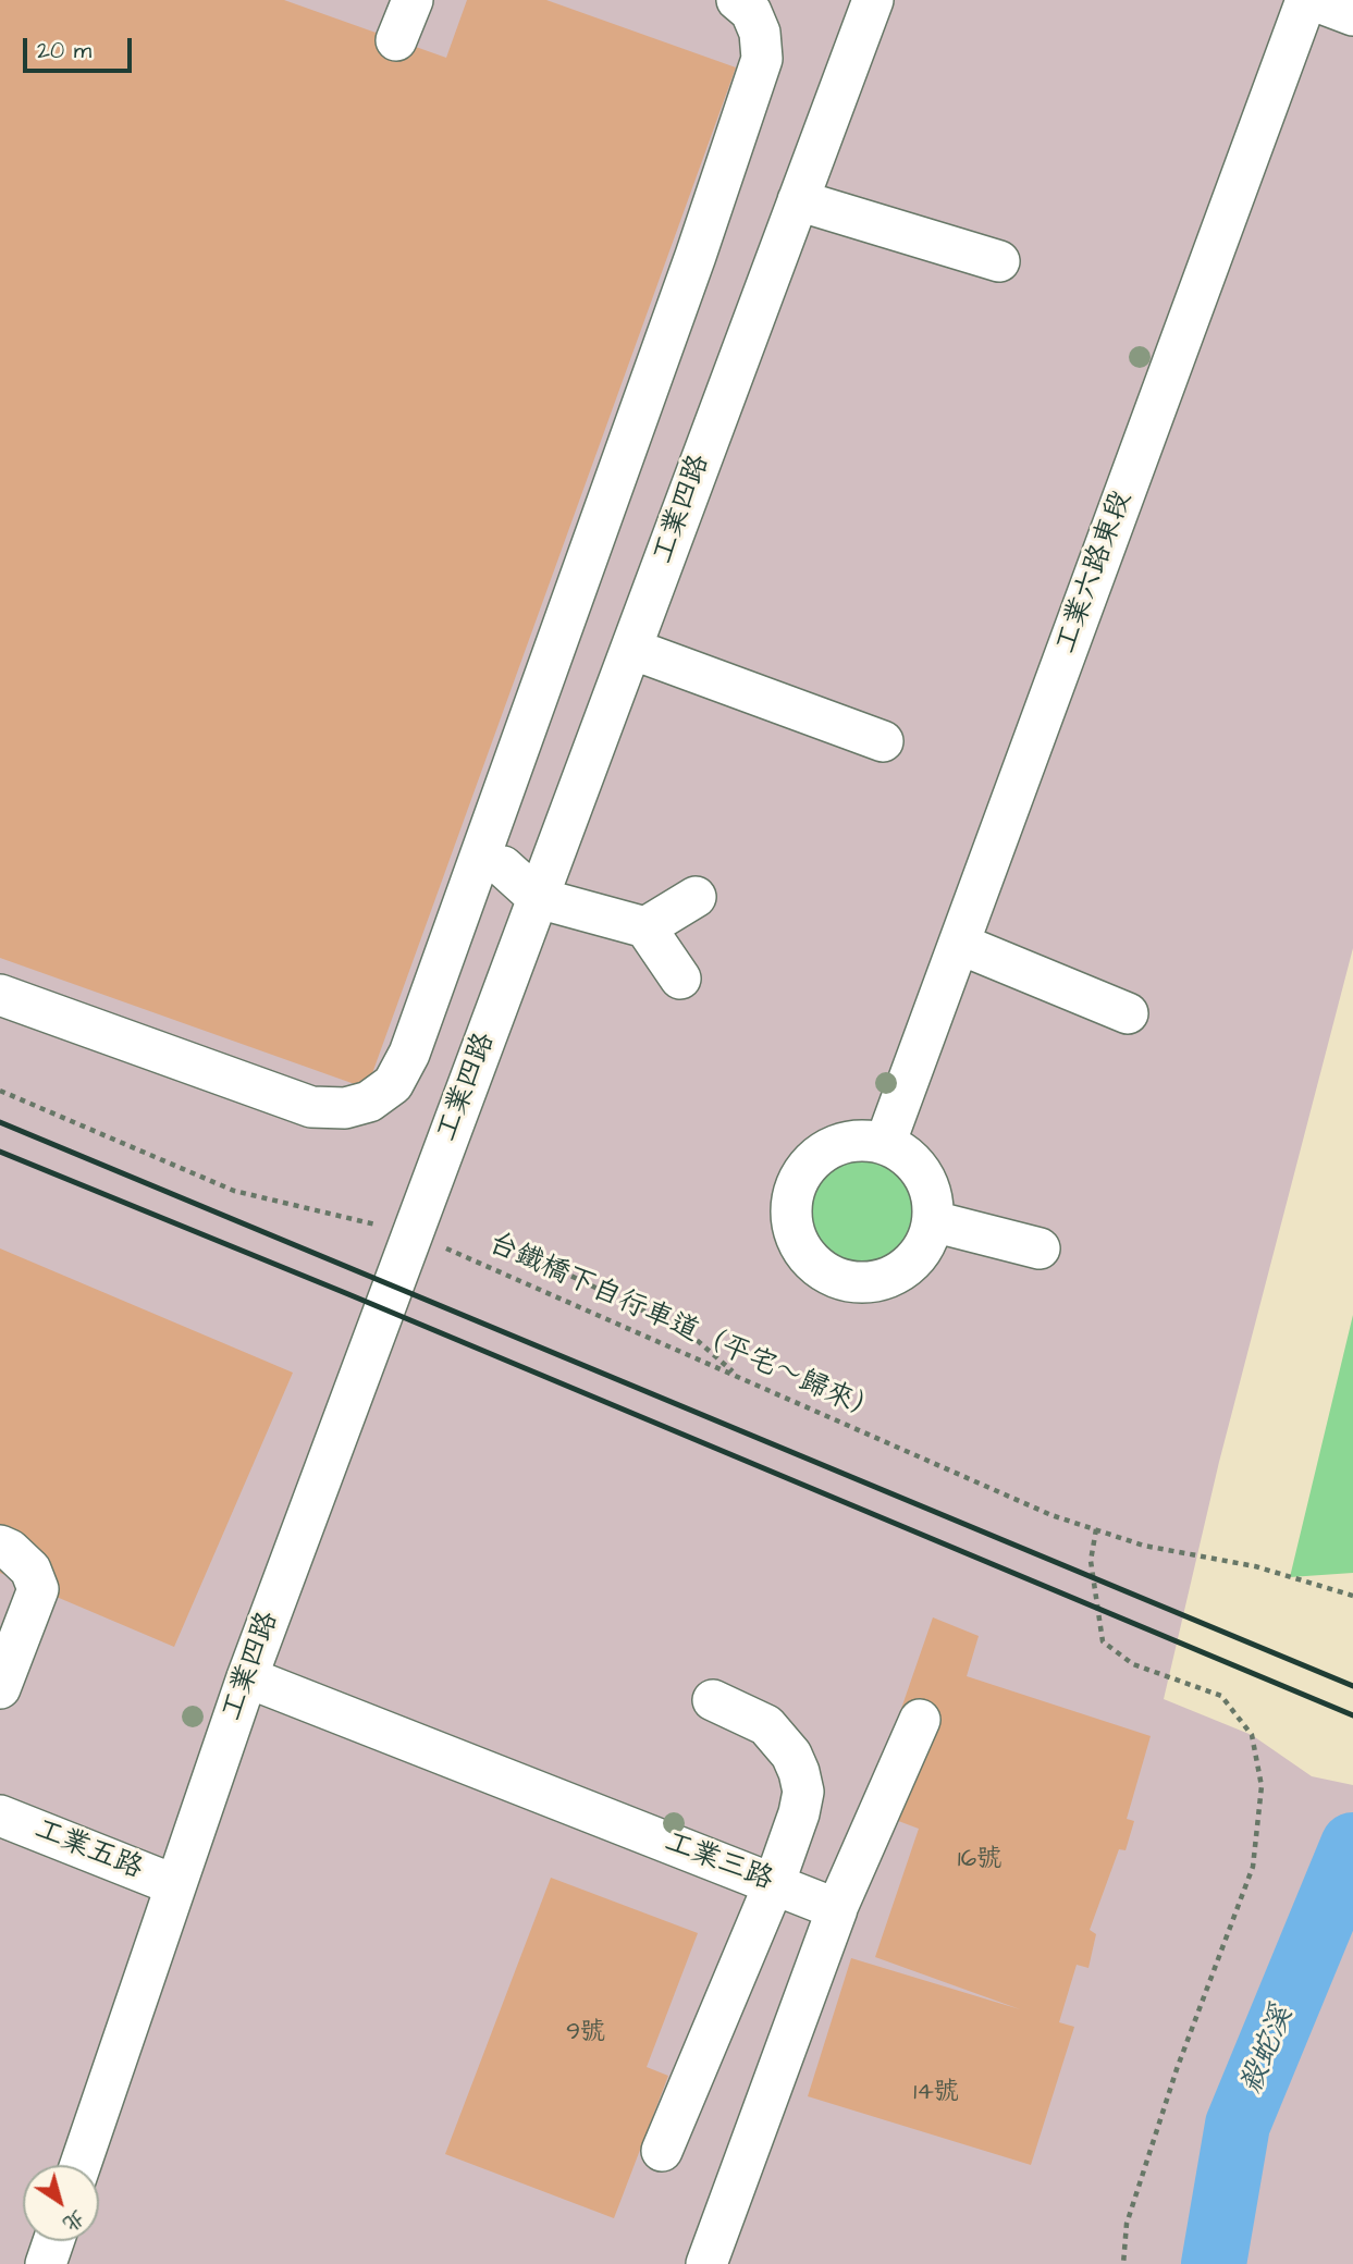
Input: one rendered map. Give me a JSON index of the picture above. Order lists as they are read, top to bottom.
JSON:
{
  "streets": {
    "street": [
      "工業四路",
      "工業六路東段",
      "工業五路",
      "工業三路"
    ],
    "path": ["台鐵橋下自行車道（平宅～歸來）"]
  },
  "crossings": [
    ["工業四路", "台鐵橋下自行車道（平宅～歸來）"],
    ["工業四路", "工業五路"],
    ["工業四路", "工業三路"]
  ],
  "water": ["殺蛇溪"],
  "house_numbers": ["16號", "9號", "14號"],
  "scale_bar": "20 m",
  "north": "bottom right"
}
